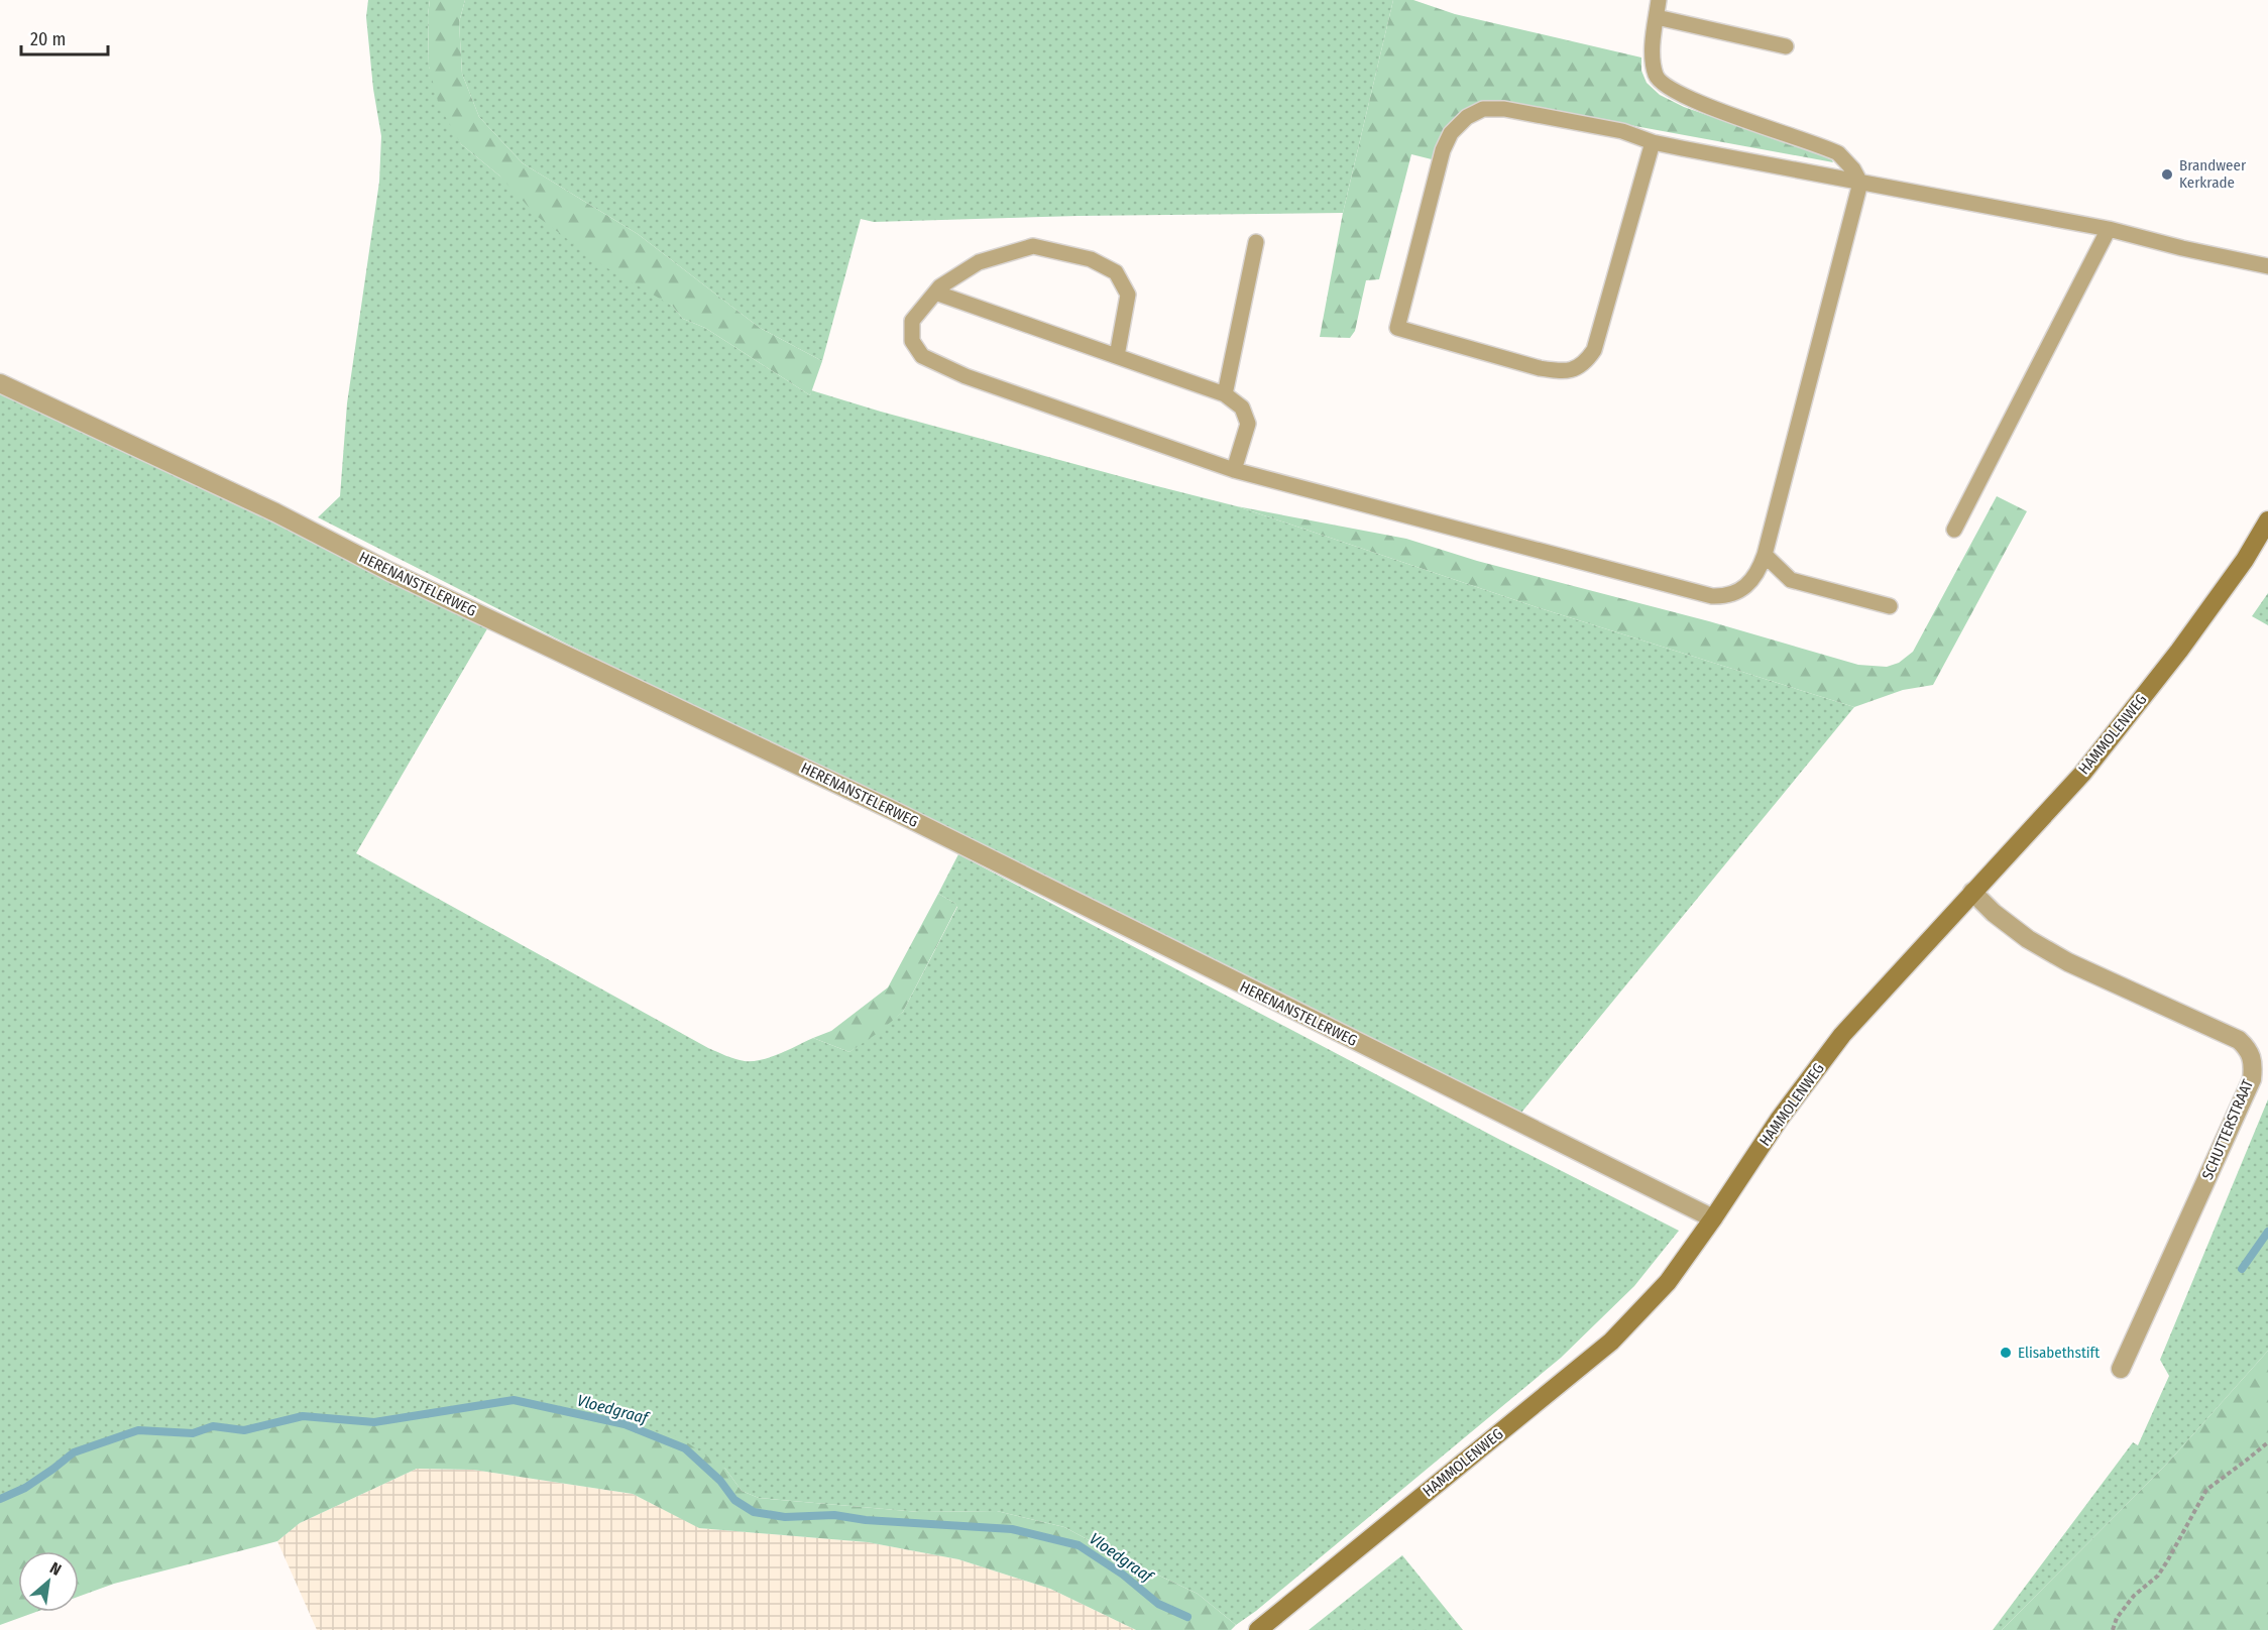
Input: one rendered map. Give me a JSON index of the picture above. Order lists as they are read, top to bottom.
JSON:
{
  "streets": {
    "street": ["HERENANSTELERWEG", "HAMMOLENWEG", "SCHUTTERSTRAAT"]
  },
  "crossings": [
    ["HERENANSTELERWEG", "HAMMOLENWEG"],
    ["HAMMOLENWEG", "SCHUTTERSTRAAT"]
  ],
  "water": ["Vloedgraaf"],
  "places": ["Brandweer Kerkrade", "Elisabethstift"],
  "scale_bar": "20 m",
  "north": "top right"
}
